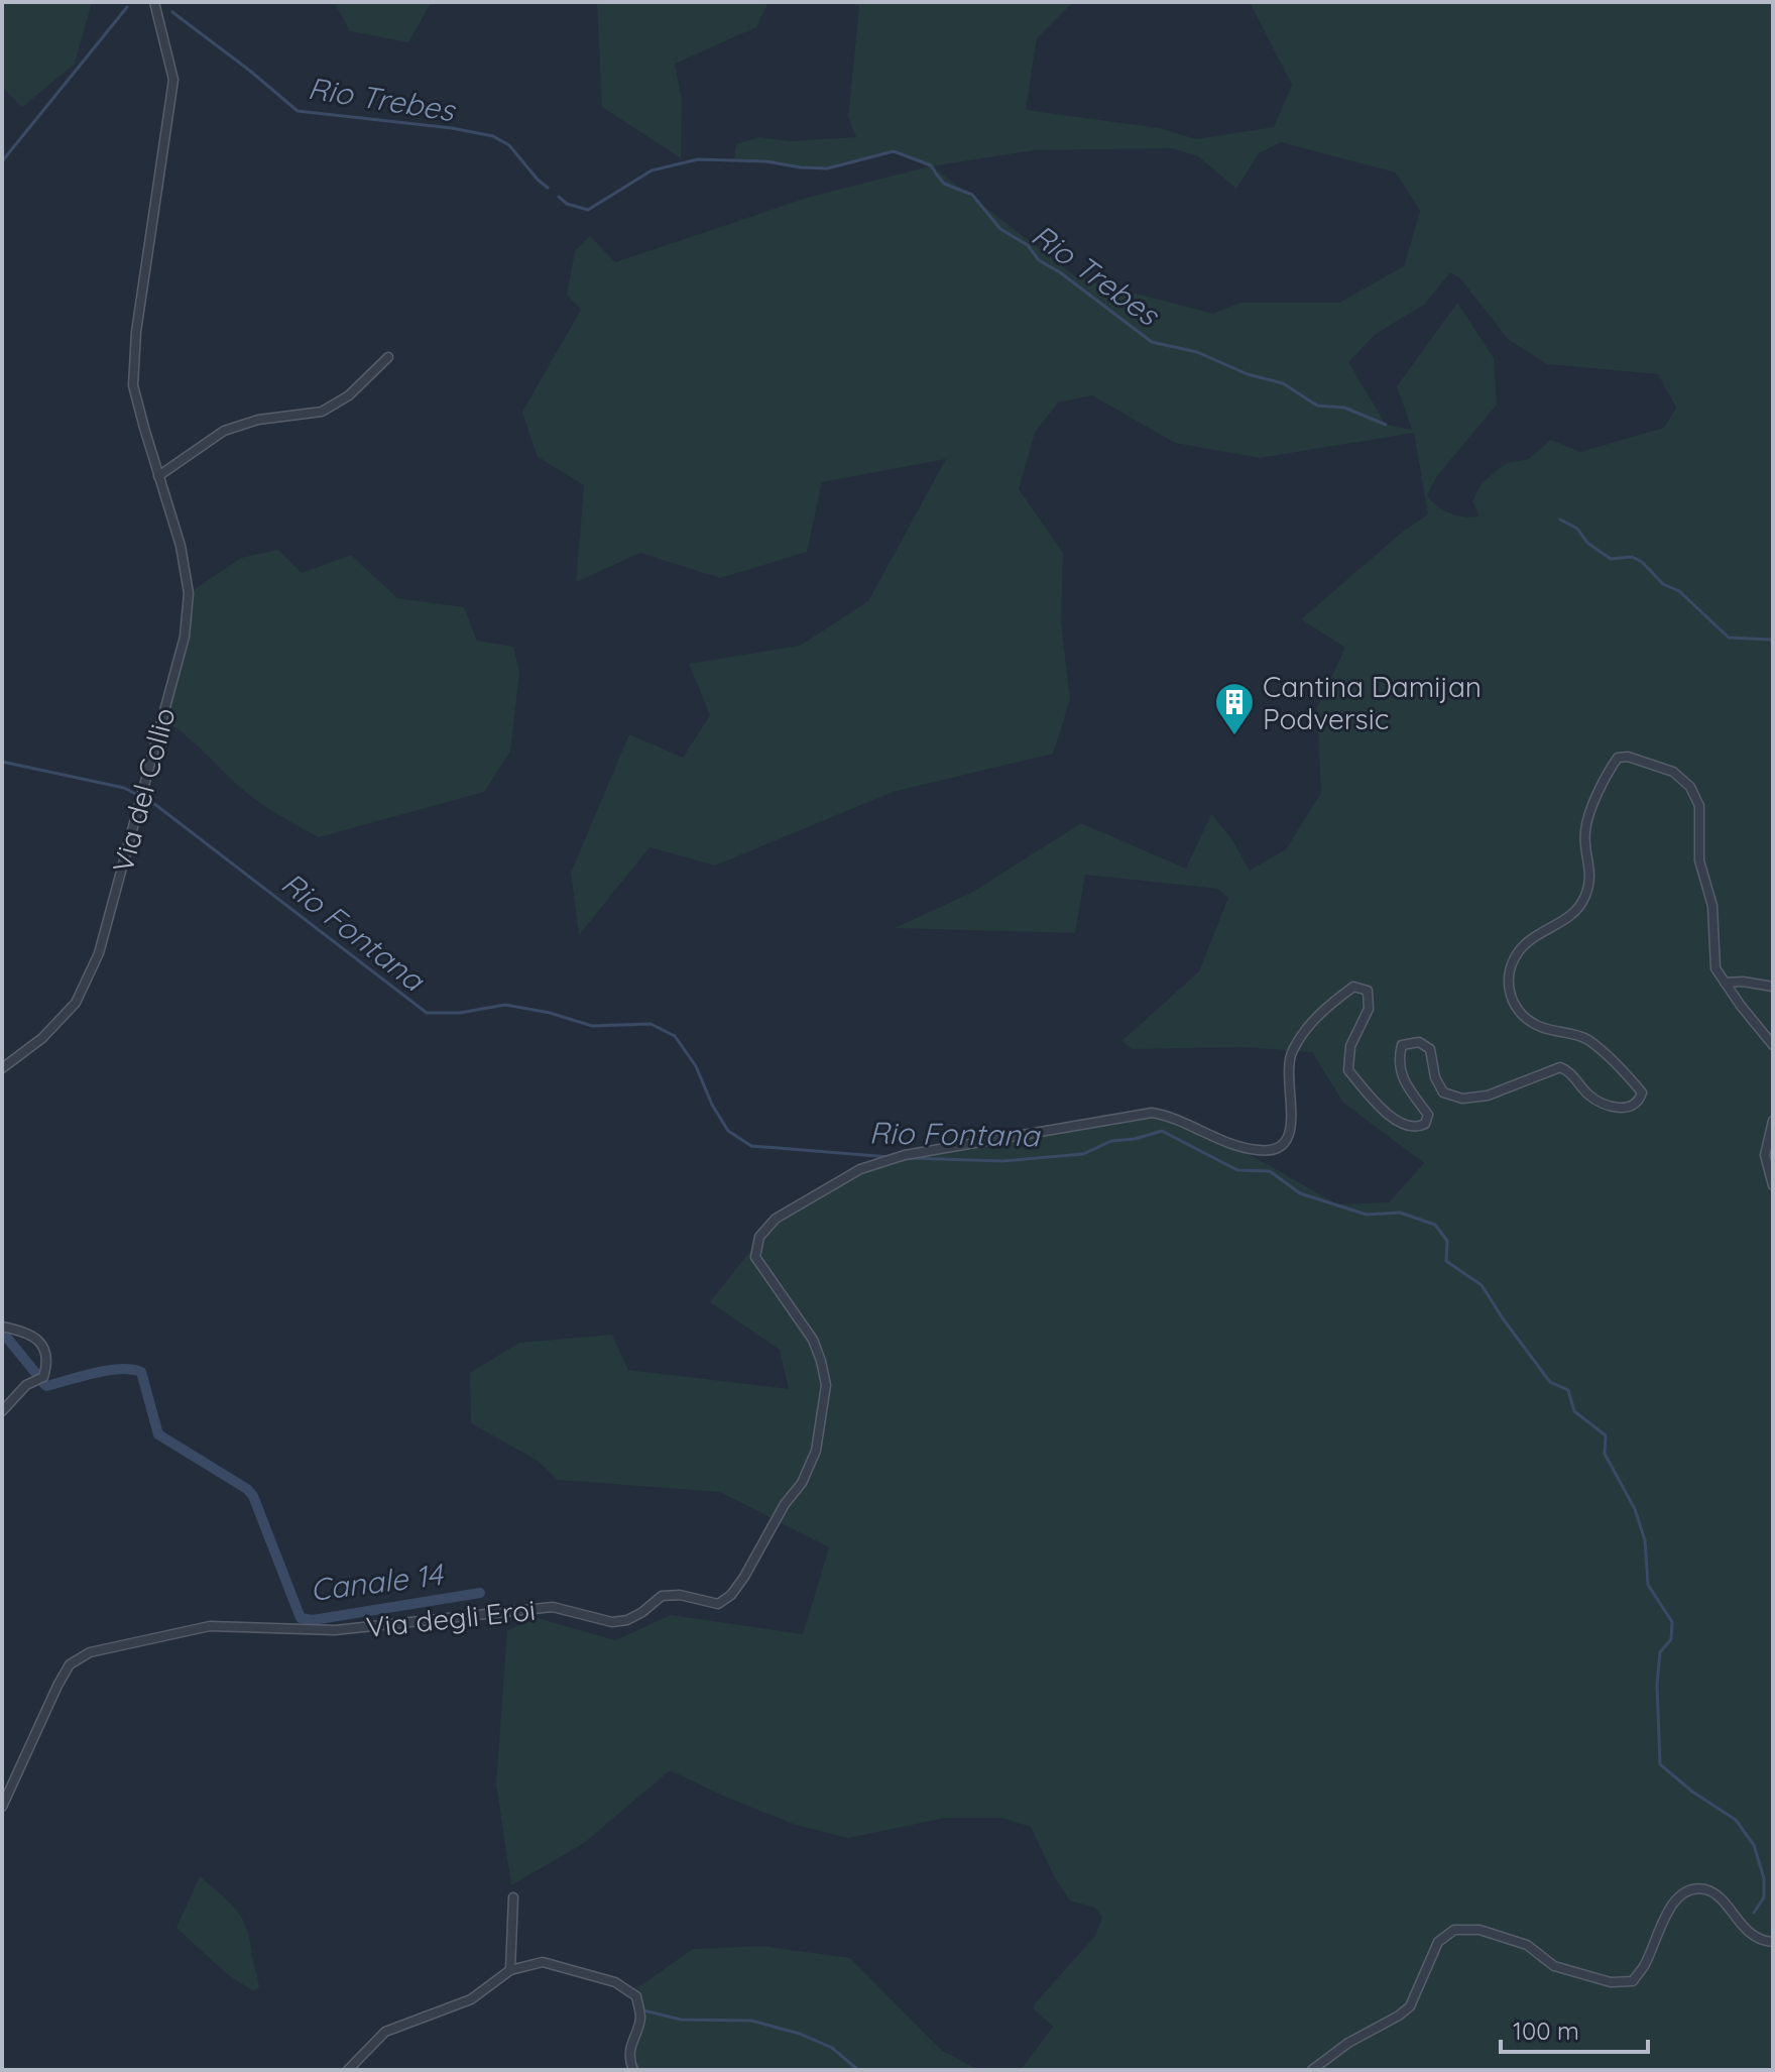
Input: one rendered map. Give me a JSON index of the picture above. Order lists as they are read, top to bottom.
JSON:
{
  "streets": {
    "street": ["Via del Collio", "Via degli Eroi"]
  },
  "water": ["Rio Trebes", "Rio Fontana", "Canale 14"],
  "places": {
    "building": ["Cantina Damijan Podversic"]
  },
  "scale_bar": "100 m"
}
